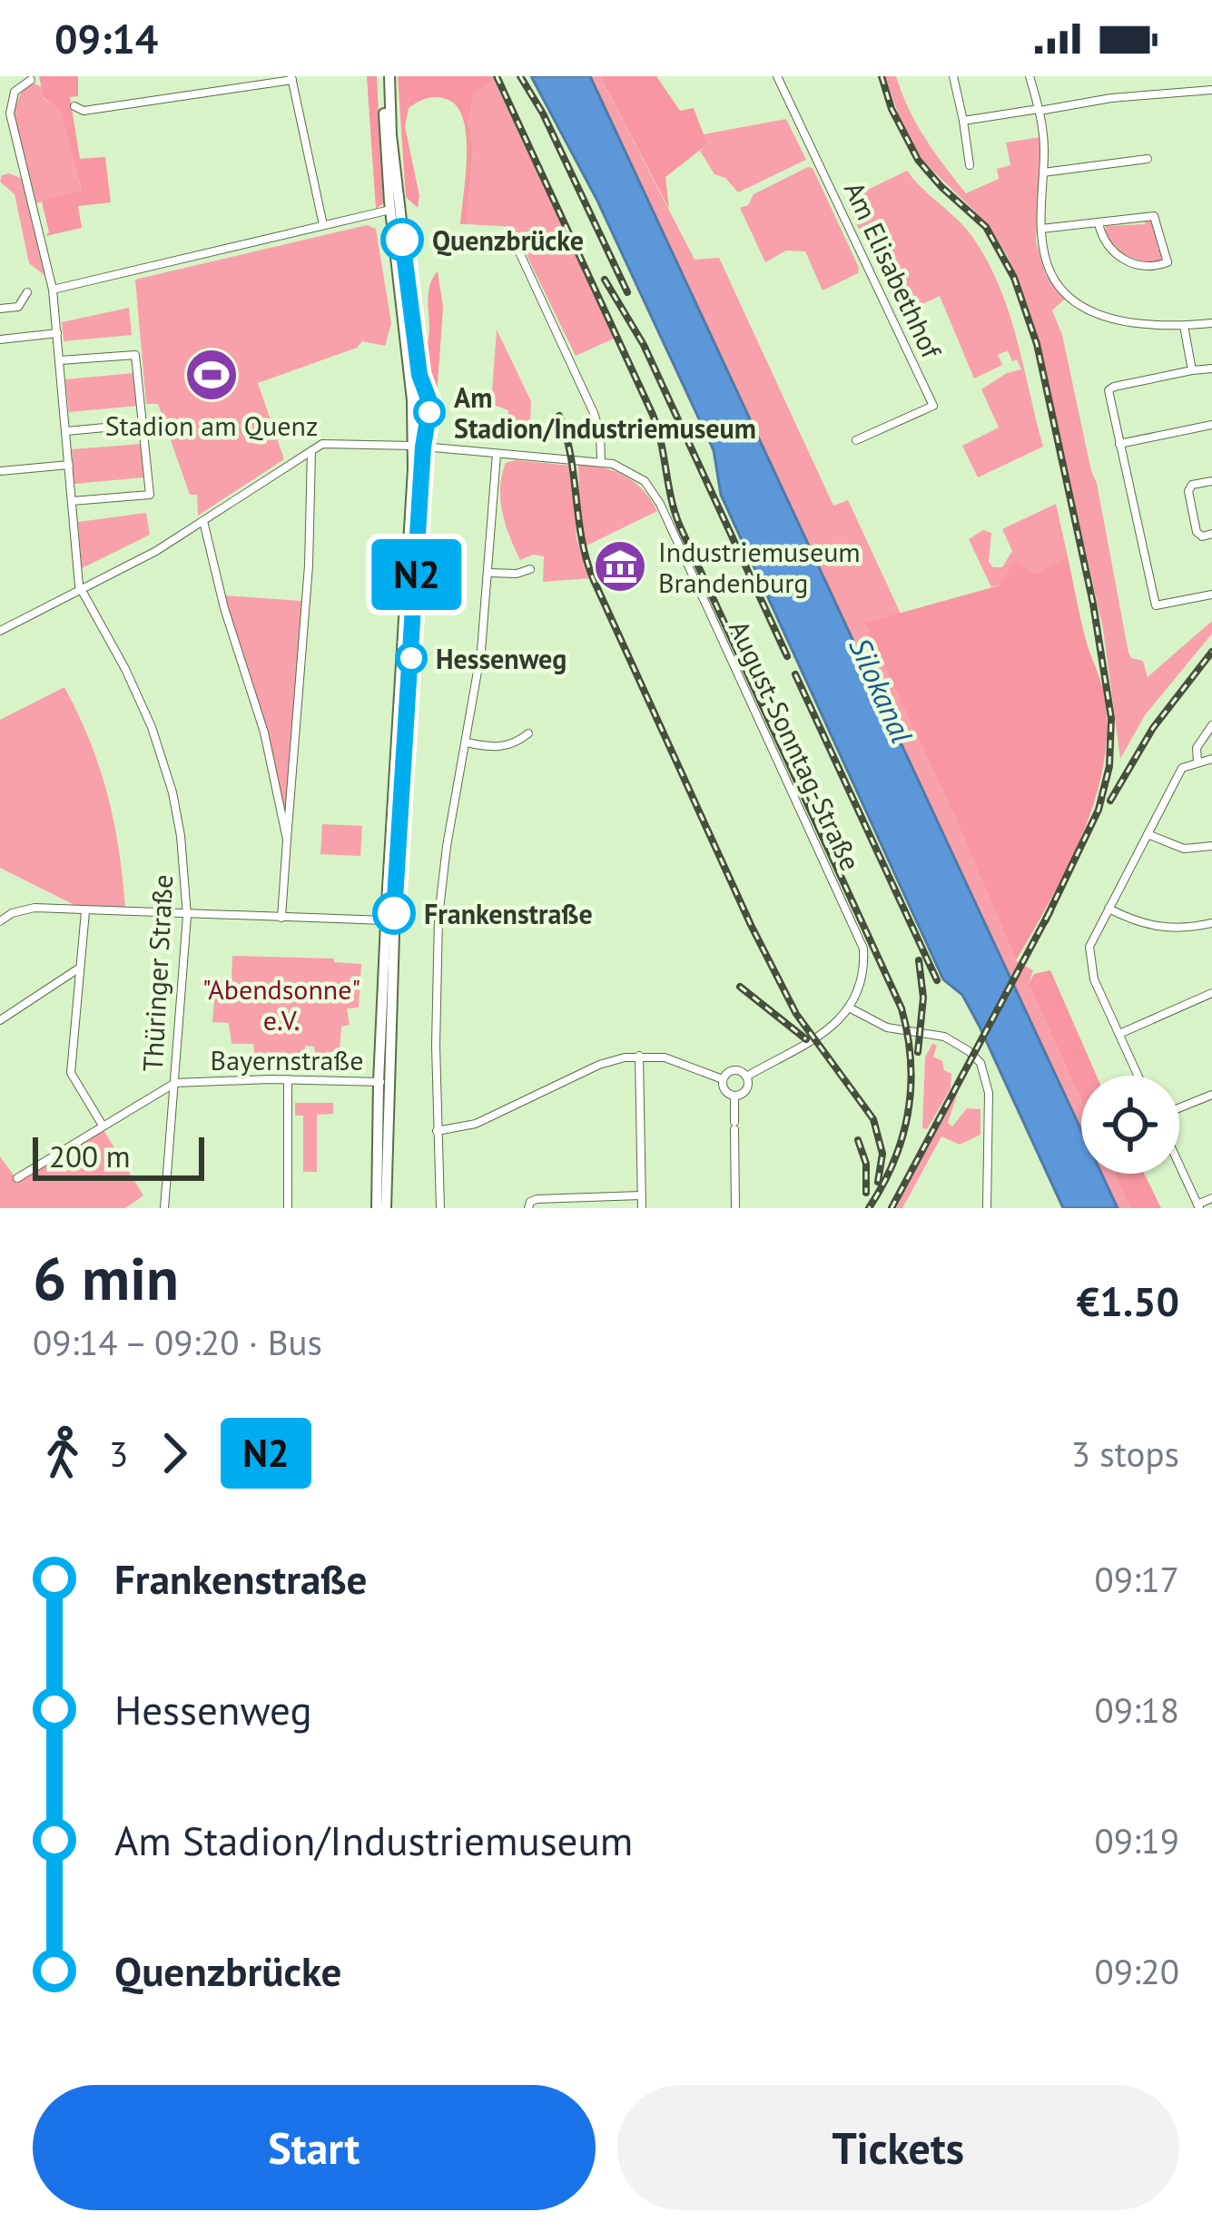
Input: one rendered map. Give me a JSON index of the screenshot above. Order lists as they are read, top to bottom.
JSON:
{
  "streets": {
    "street": [
      "Am Elisabethhof",
      "August-Sonntag-Straße",
      "Thüringer Straße",
      "Bayernstraße"
    ]
  },
  "crossings": [
    ["Thüringer Straße", "Bayernstraße"]
  ],
  "water": ["Silokanal"],
  "parks": ["\"Abendsonne\" e.V."],
  "places": {
    "other": [
      "Quenzbrücke",
      "Am Stadion/Industriemuseum",
      "Hessenweg",
      "Frankenstraße"
    ],
    "sports": ["Stadion am Quenz"],
    "museum": ["Industriemuseum Brandenburg"]
  },
  "lines": ["bus line N2"],
  "scale_bar": "200 m",
  "page": {
    "status": "09:14",
    "on_map": "N2",
    "scale": "200 m",
    "heading": ["6 min", "09:14 – 09:20 · Bus", "€1.50"],
    "legs": ["3", "N2", "3 stops"],
    "list": [
      {
        "name": "Frankenstraße",
        "value": "09:17"
      },
      {
        "name": "Hessenweg",
        "value": "09:18"
      },
      {
        "name": "Am Stadion/Industriemuseum",
        "value": "09:19"
      },
      {
        "name": "Quenzbrücke",
        "value": "09:20"
      }
    ],
    "buttons": ["Start", "Tickets"]
  }
}
